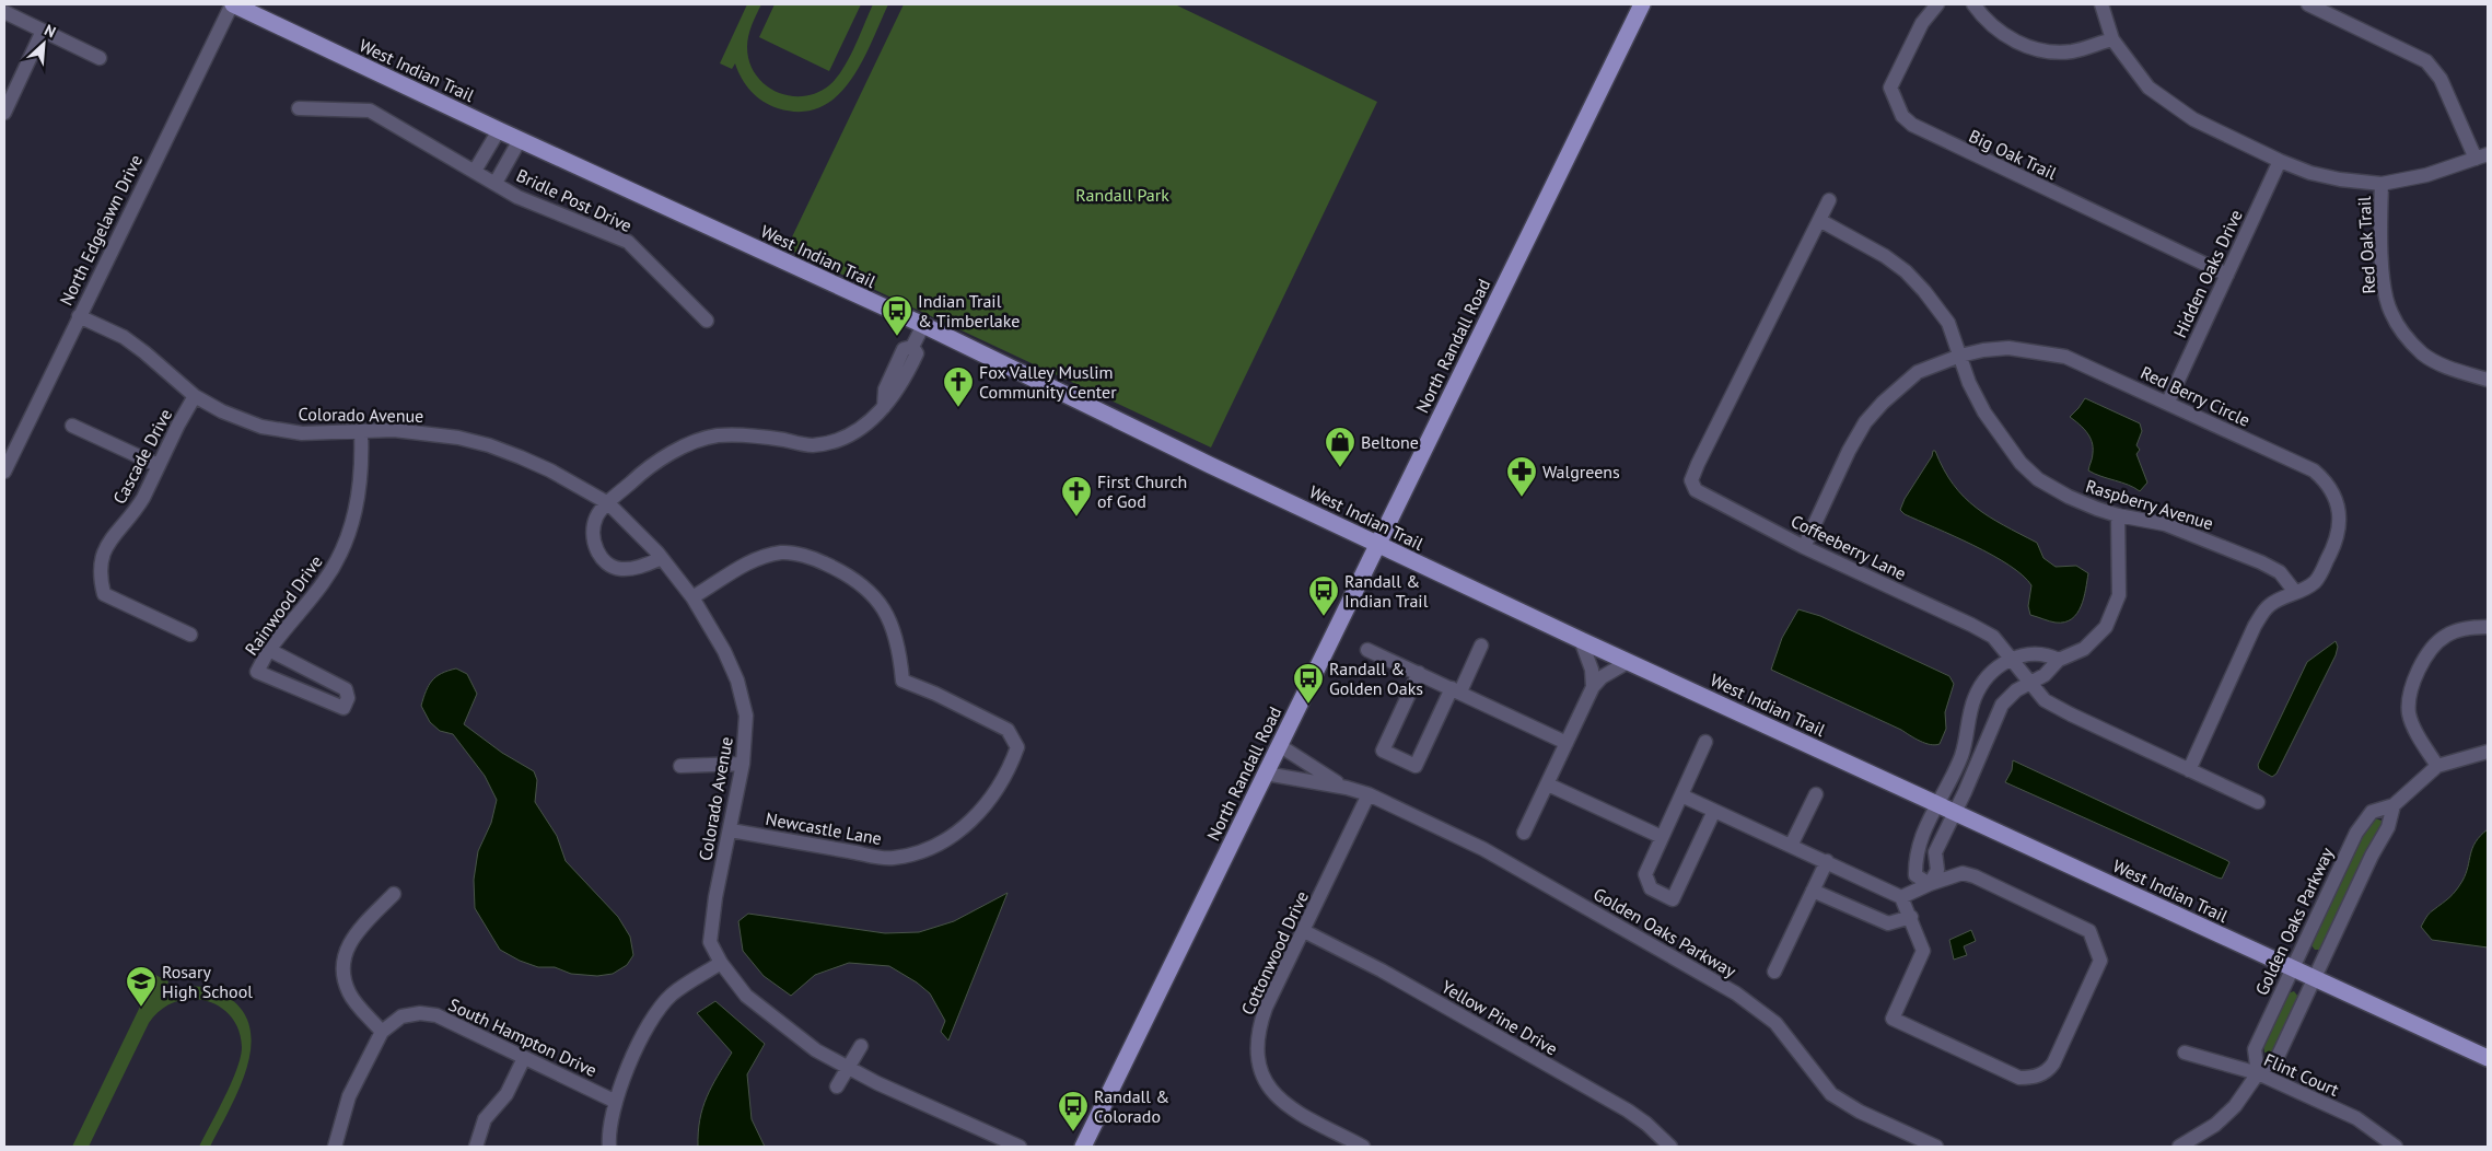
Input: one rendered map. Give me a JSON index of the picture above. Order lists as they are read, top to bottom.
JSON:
{
  "streets": {
    "main road": ["West Indian Trail", "North Randall Road"],
    "street": [
      "Big Oak Trail",
      "Bridle Post Drive",
      "North Edgelawn Drive",
      "Red Oak Trail",
      "Hidden Oaks Drive",
      "Red Berry Circle",
      "Colorado Avenue",
      "Cascade Drive",
      "Raspberry Avenue",
      "Coffeeberry Lane",
      "Rainwood Drive",
      "Newcastle Lane",
      "Golden Oaks Parkway",
      "Cottonwood Drive",
      "Yellow Pine Drive",
      "South Hampton Drive",
      "Flint Court"
    ]
  },
  "crossings": [
    ["West Indian Trail", "Bridle Post Drive"],
    ["West Indian Trail", "North Edgelawn Drive"],
    ["West Indian Trail", "North Randall Road"],
    ["West Indian Trail", "Golden Oaks Parkway"],
    ["Big Oak Trail", "Hidden Oaks Drive"],
    ["North Edgelawn Drive", "Colorado Avenue"],
    ["Hidden Oaks Drive", "Red Berry Circle"],
    ["North Randall Road", "Golden Oaks Parkway"],
    ["Red Berry Circle", "Raspberry Avenue"],
    ["Red Berry Circle", "Coffeeberry Lane"],
    ["Colorado Avenue", "Cascade Drive"],
    ["Colorado Avenue", "Rainwood Drive"],
    ["Colorado Avenue", "Newcastle Lane"],
    ["Raspberry Avenue", "Coffeeberry Lane"],
    ["Golden Oaks Parkway", "Cottonwood Drive"],
    ["Golden Oaks Parkway", "Flint Court"],
    ["Cottonwood Drive", "Yellow Pine Drive"]
  ],
  "parks": ["Randall Park"],
  "places": {
    "bus stop": [
      "Indian Trail & Timberlake",
      "Randall & Indian Trail",
      "Randall & Golden Oaks",
      "Randall & Colorado"
    ],
    "church": ["Fox Valley Muslim Community Center", "First Church of God"],
    "shop": ["Beltone"],
    "pharmacy": ["Walgreens"],
    "school or university": ["Rosary High School"]
  },
  "north": "top right"
}
